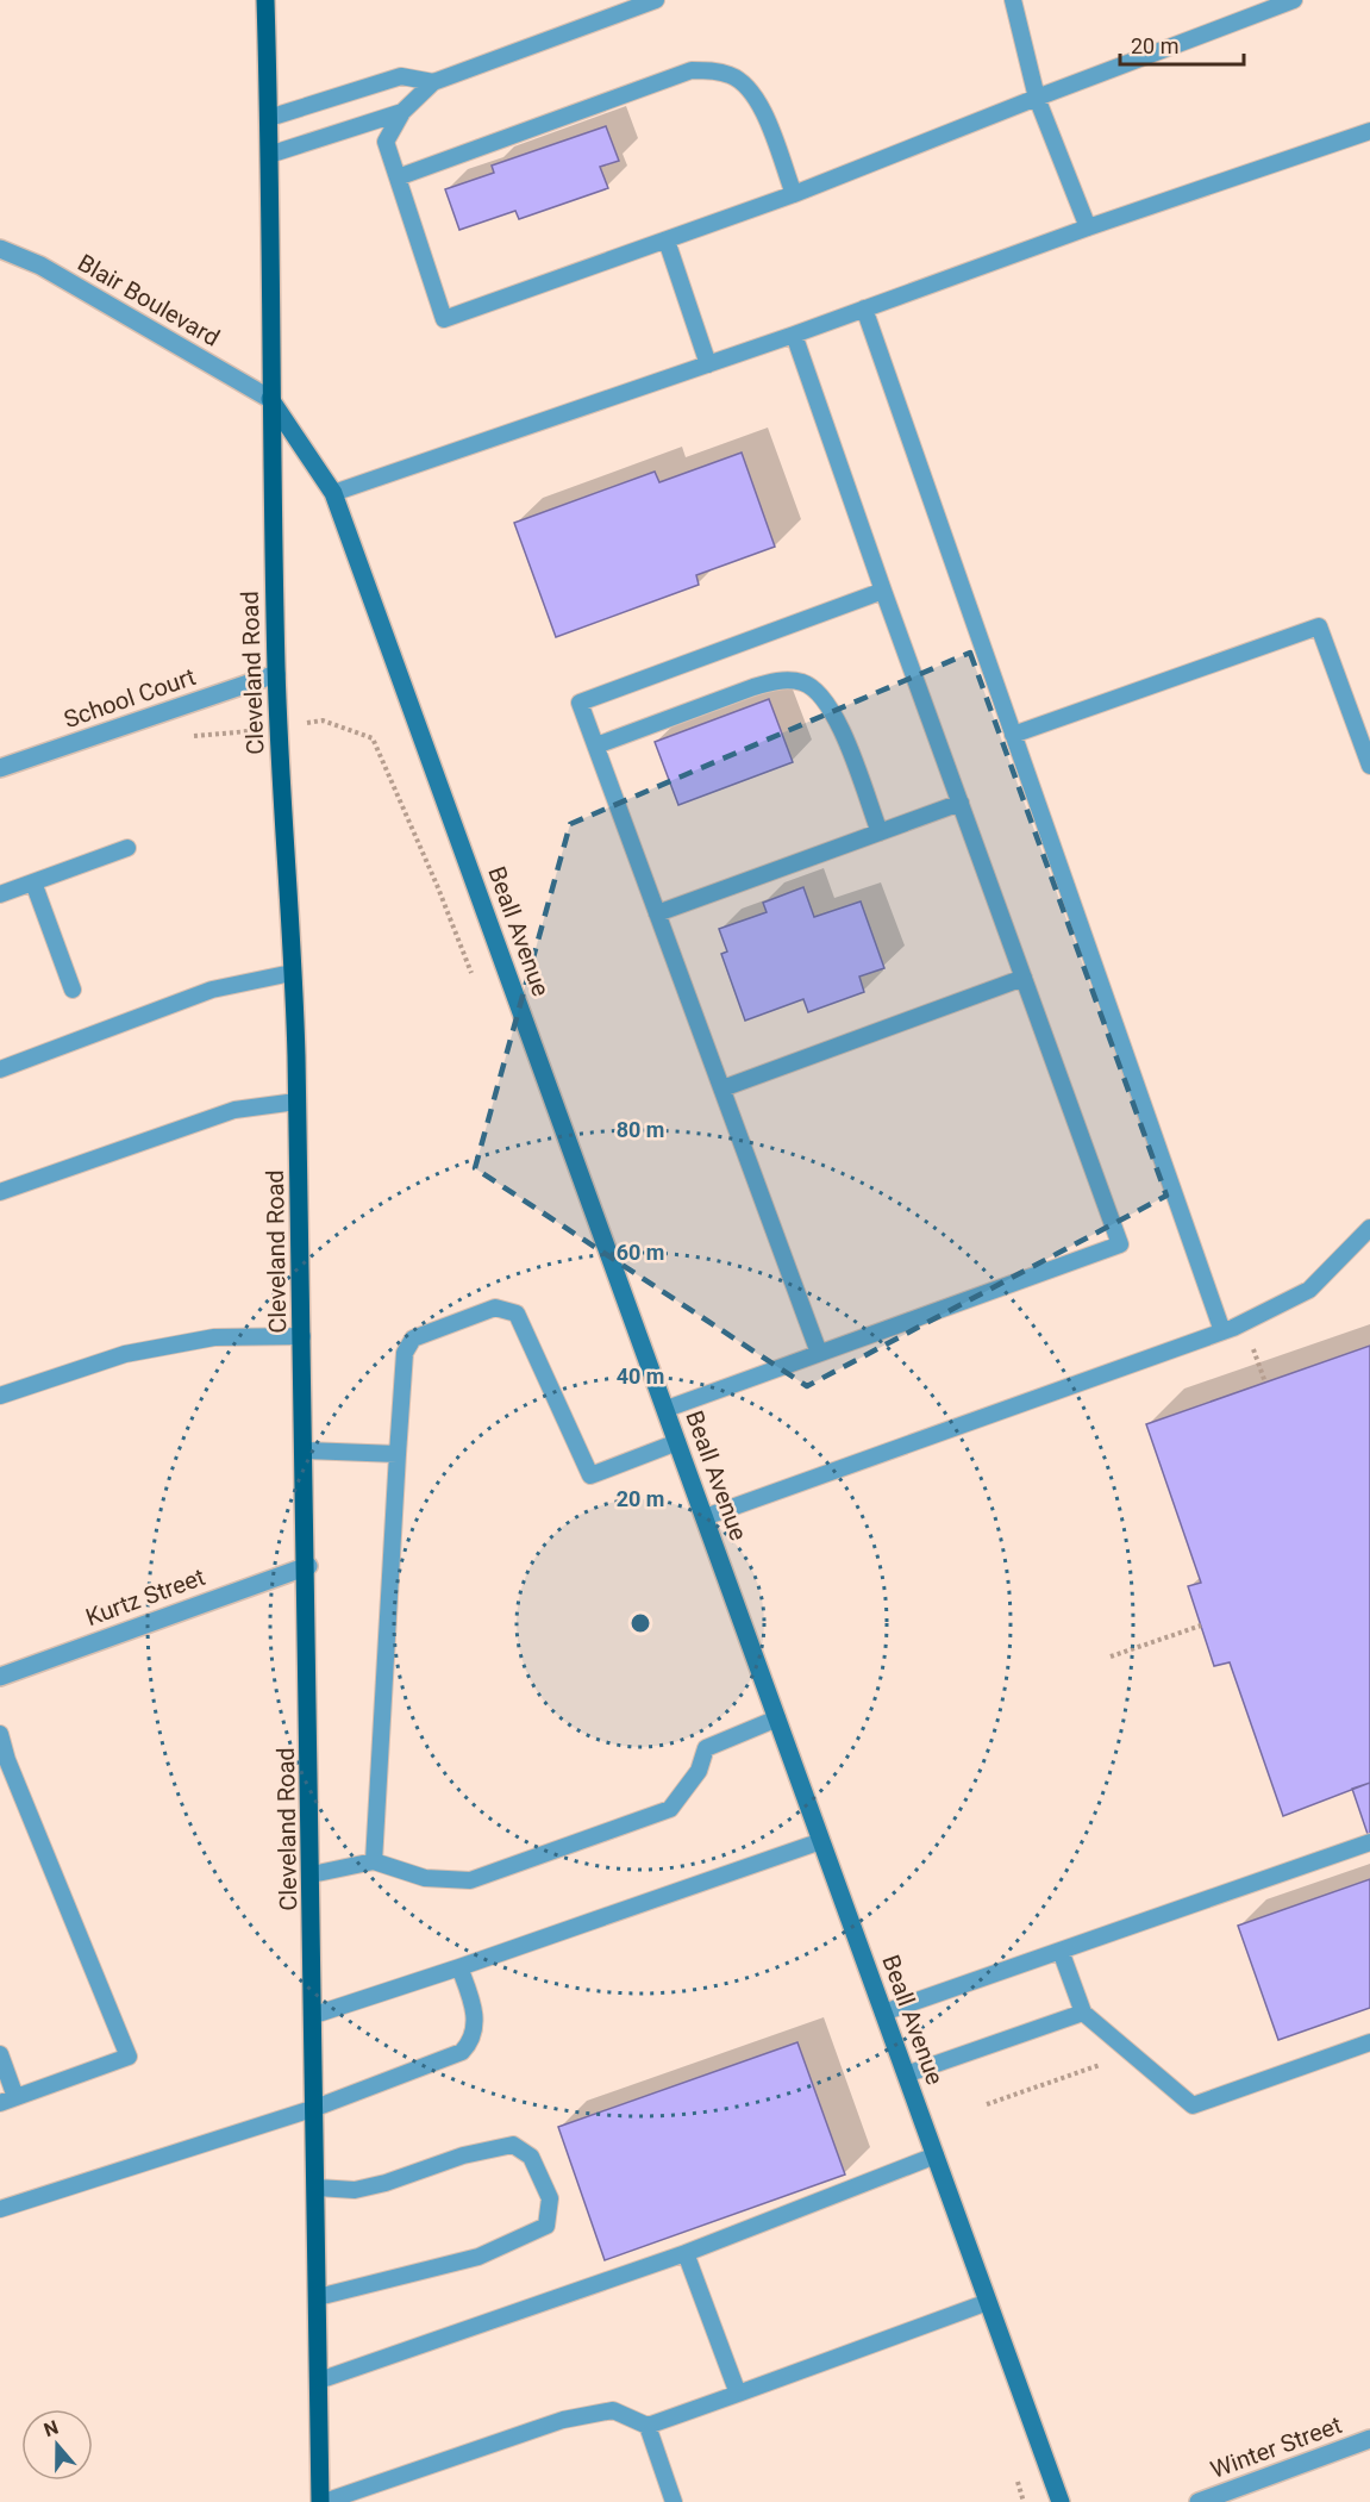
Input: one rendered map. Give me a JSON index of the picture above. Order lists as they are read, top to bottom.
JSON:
{
  "streets": {
    "main road": ["Cleveland Road"],
    "street": [
      "Blair Boulevard",
      "School Court",
      "Beall Avenue",
      "Kurtz Street",
      "Winter Street"
    ]
  },
  "crossings": [
    ["Blair Boulevard", "Cleveland Road"],
    ["Blair Boulevard", "Beall Avenue"],
    ["Cleveland Road", "School Court"],
    ["Cleveland Road", "Beall Avenue"],
    ["Cleveland Road", "Kurtz Street"]
  ],
  "scale_bar": "20 m",
  "north": "top",
  "rings": [
    "80 m",
    "60 m",
    "40 m",
    "20 m"
  ]
}
